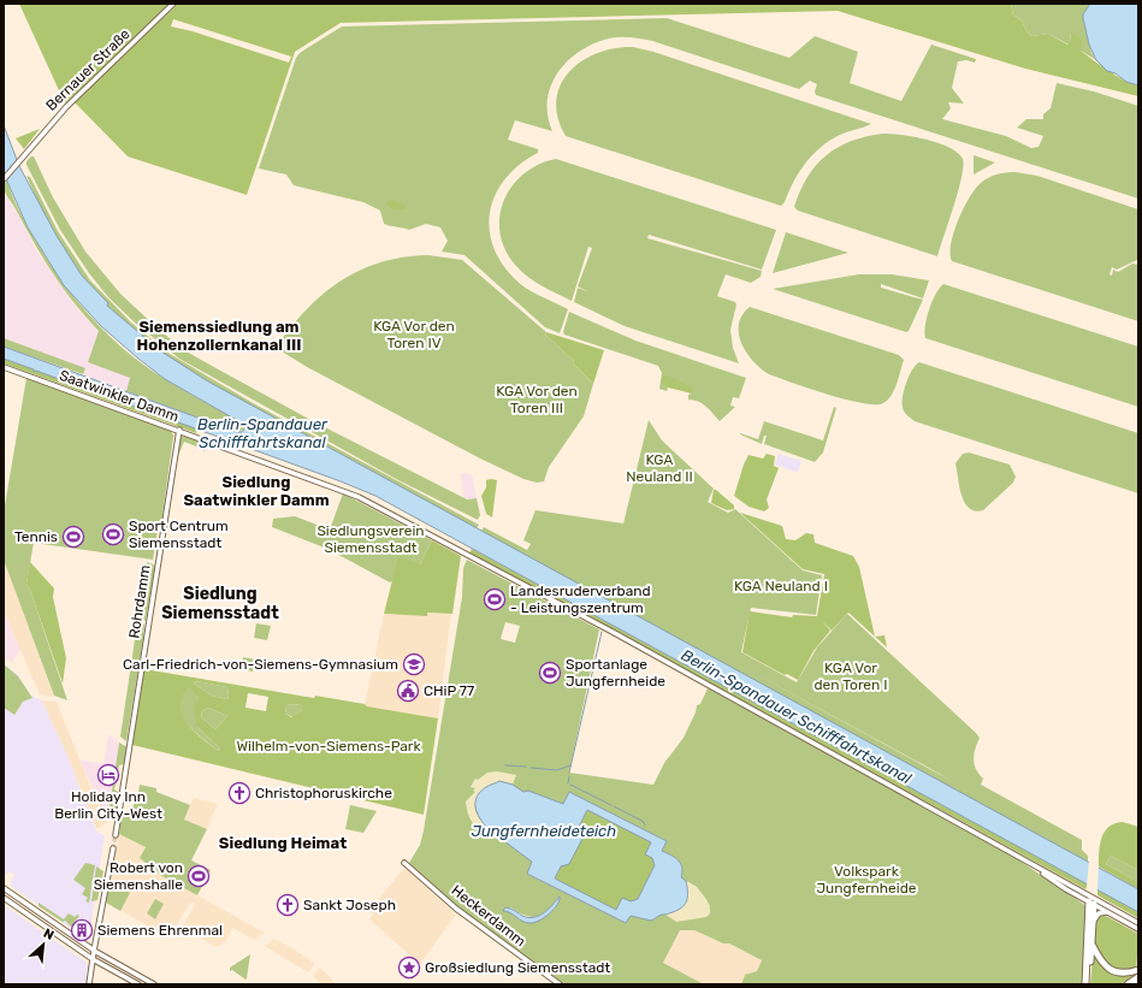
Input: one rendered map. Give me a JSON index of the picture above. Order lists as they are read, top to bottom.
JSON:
{
  "streets": {
    "main road": [
      "Bernauer Straße",
      "Saatwinkler Damm",
      "Rohrdamm",
      "Heckerdamm"
    ]
  },
  "crossings": [
    ["Saatwinkler Damm", "Rohrdamm"]
  ],
  "districts": [
    "Siemenssiedlung am Hohenzollernkanal III",
    "Siedlung Saatwinkler Damm",
    "Siedlung Siemensstadt",
    "Siedlung Heimat"
  ],
  "water": ["Berlin-Spandauer Schifffahrtskanal", "Jungfernheideteich"],
  "parks": [
    "KGA Vor den Toren IV",
    "KGA Vor den Toren III",
    "KGA Neuland II",
    "Siedlungsverein Siemensstadt",
    "KGA Neuland I",
    "KGA Vor den Toren I",
    "Wilhelm-von-Siemens-Park",
    "Volkspark Jungfernheide"
  ],
  "places": {
    "sports": [
      "Sport Centrum Siemensstadt",
      "Tennis",
      "Landesruderverband - Leistungszentrum",
      "Sportanlage Jungfernheide",
      "Robert von Siemenshalle"
    ],
    "school or university": ["Carl-Friedrich-von-Siemens-Gymnasium"],
    "public building": ["CHiP 77"],
    "hotel": ["Holiday Inn Berlin City-West"],
    "church": ["Christophoruskirche", "Sankt Joseph"],
    "building": ["Siemens Ehrenmal"],
    "place": ["Großsiedlung Siemensstadt"]
  },
  "north": "top right"
}
